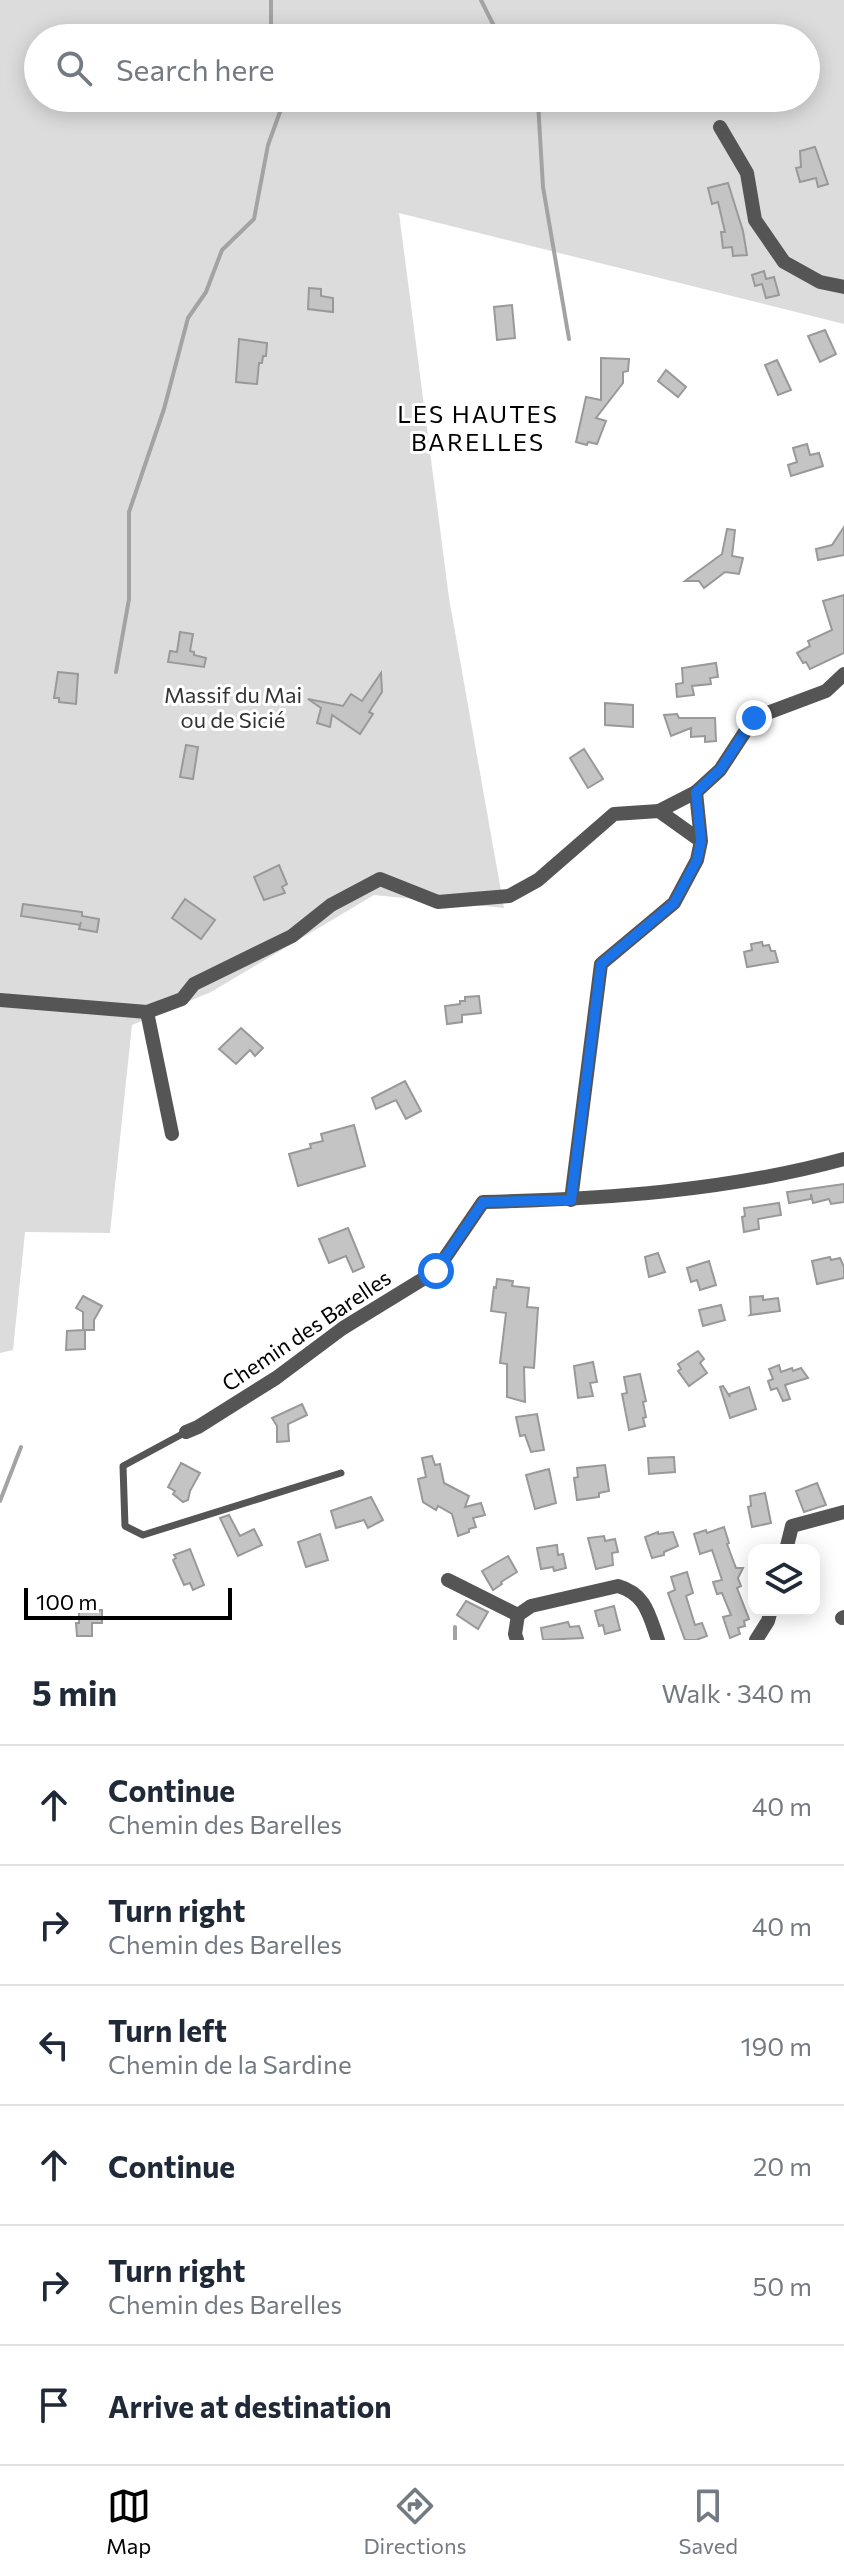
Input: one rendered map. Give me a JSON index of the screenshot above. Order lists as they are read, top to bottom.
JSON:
{
  "streets": {
    "street": ["Chemin des Barelles"]
  },
  "districts": ["LES HAUTES BARELLES"],
  "parks": ["Massif du Mai ou de Sicié"],
  "scale_bar": "100 m",
  "page": {
    "search": "Search here",
    "scale": "100 m",
    "heading": ["5 min", "Walk · 340 m"],
    "list": [
      ["Continue", "Chemin des Barelles", "40 m"],
      ["Turn right", "Chemin des Barelles", "40 m"],
      ["Turn left", "Chemin de la Sardine", "190 m"],
      ["Continue", "20 m"],
      ["Turn right", "Chemin des Barelles", "50 m"],
      "Arrive at destination"
    ],
    "nav": ["Map", "Directions", "Saved"]
  }
}
